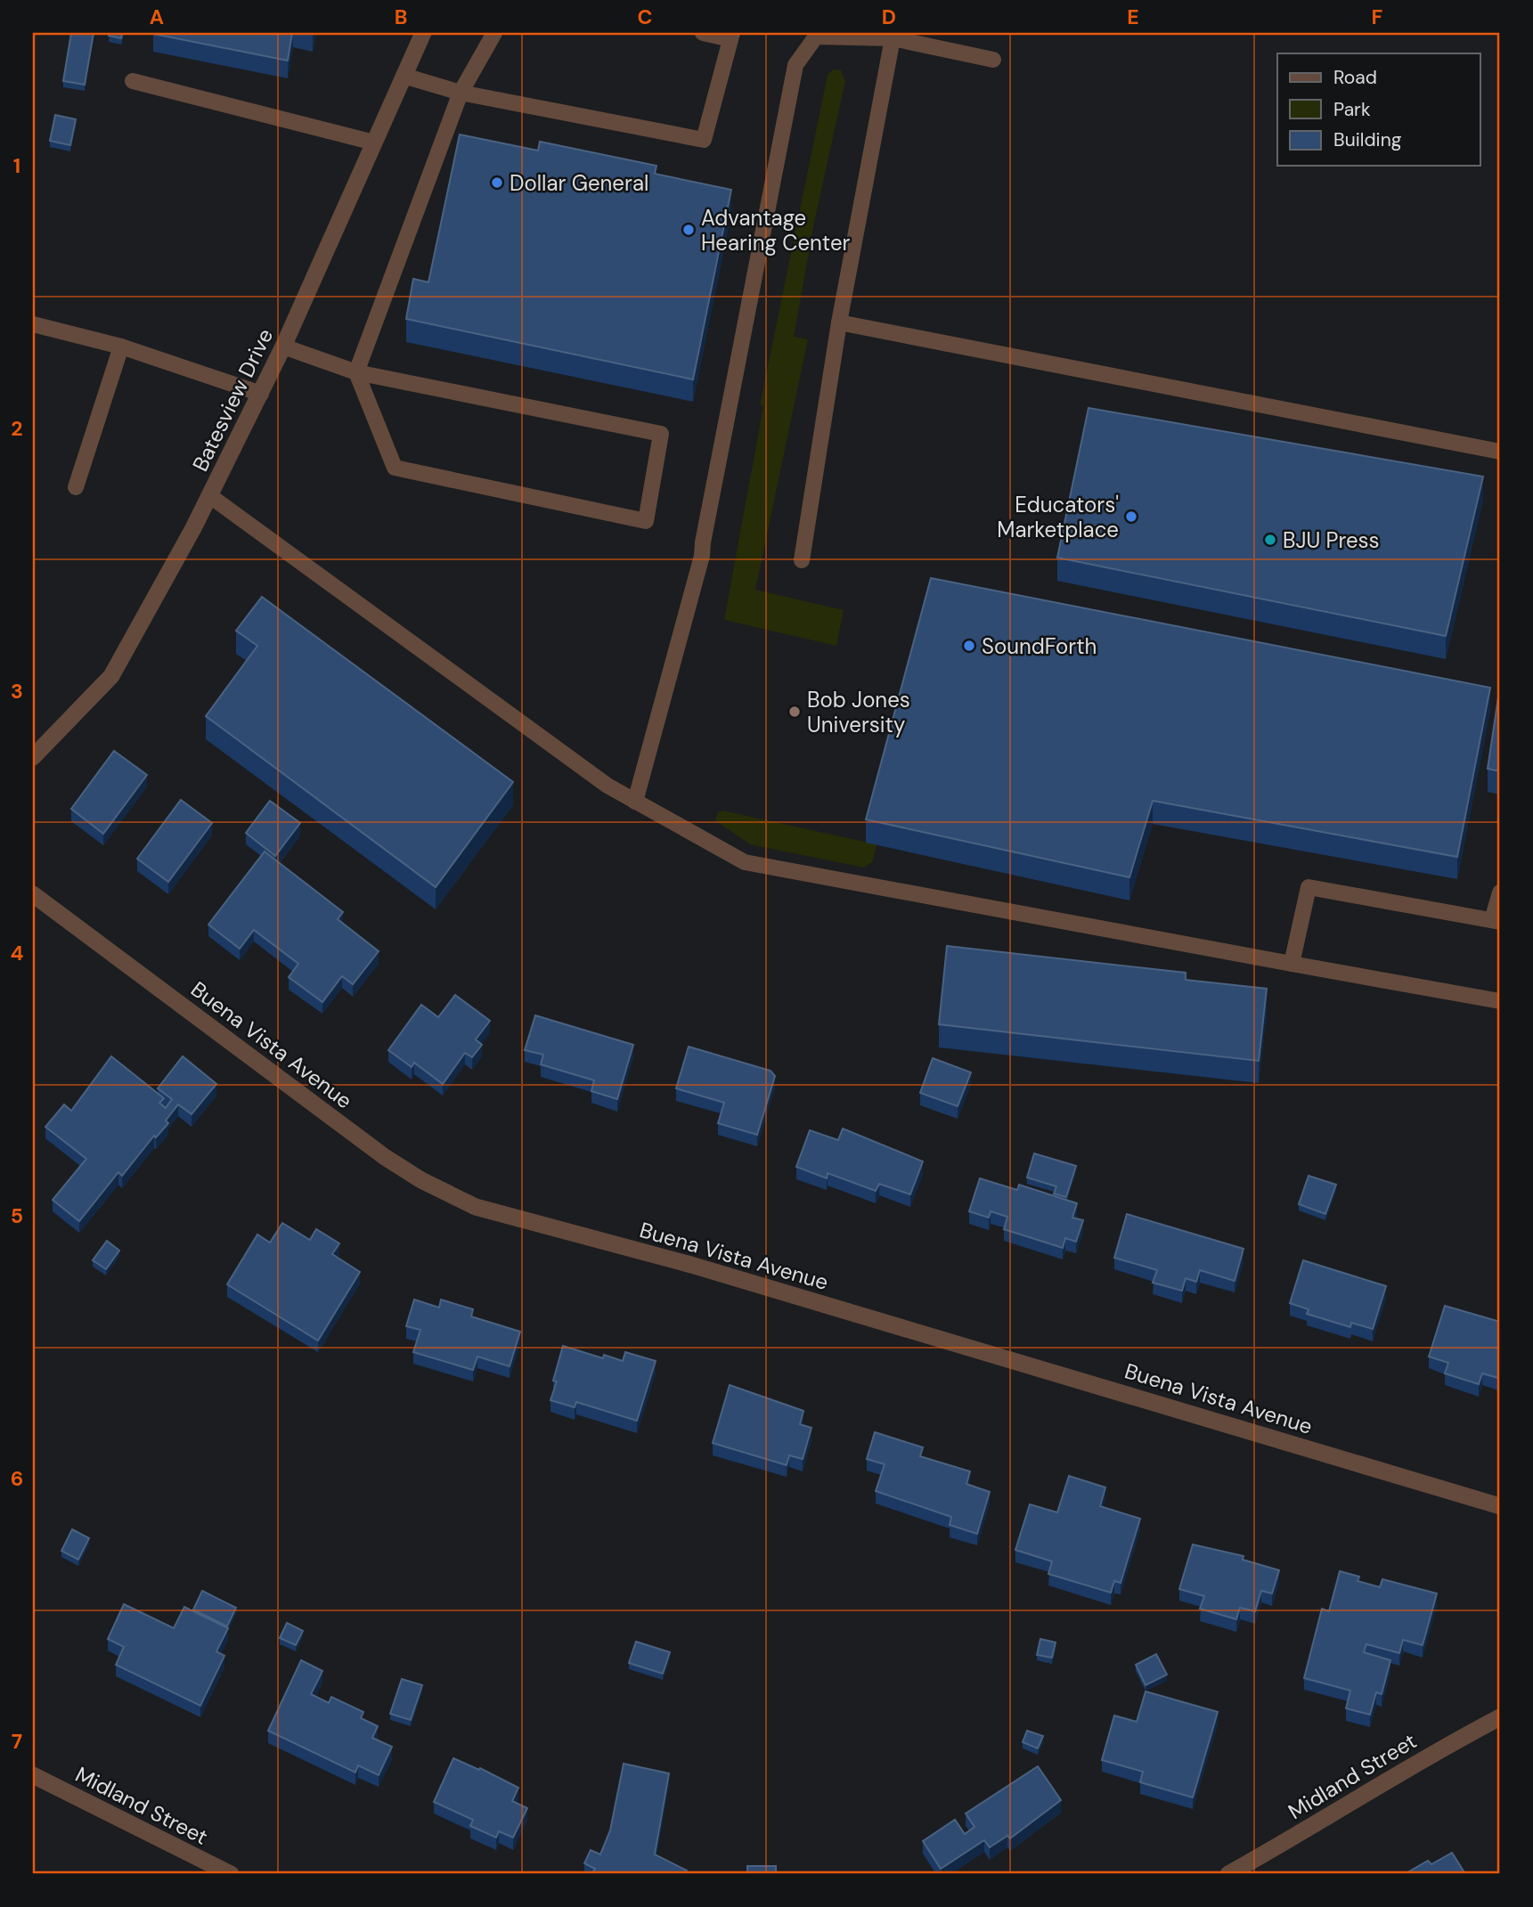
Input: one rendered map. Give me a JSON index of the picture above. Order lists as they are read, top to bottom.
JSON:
{
  "streets": {
    "street": ["Batesview Drive", "Buena Vista Avenue", "Midland Street"]
  },
  "places": [
    "Dollar General",
    "Advantage Hearing Center",
    "Educators' Marketplace",
    "BJU Press",
    "SoundForth",
    "Bob Jones University"
  ],
  "legend": ["Road", "Park", "Building"],
  "grid": {
    "columns": [
      "A",
      "B",
      "C",
      "D",
      "E",
      "F"
    ],
    "rows": [
      "1",
      "2",
      "3",
      "4",
      "5",
      "6",
      "7"
    ]
  }
}
